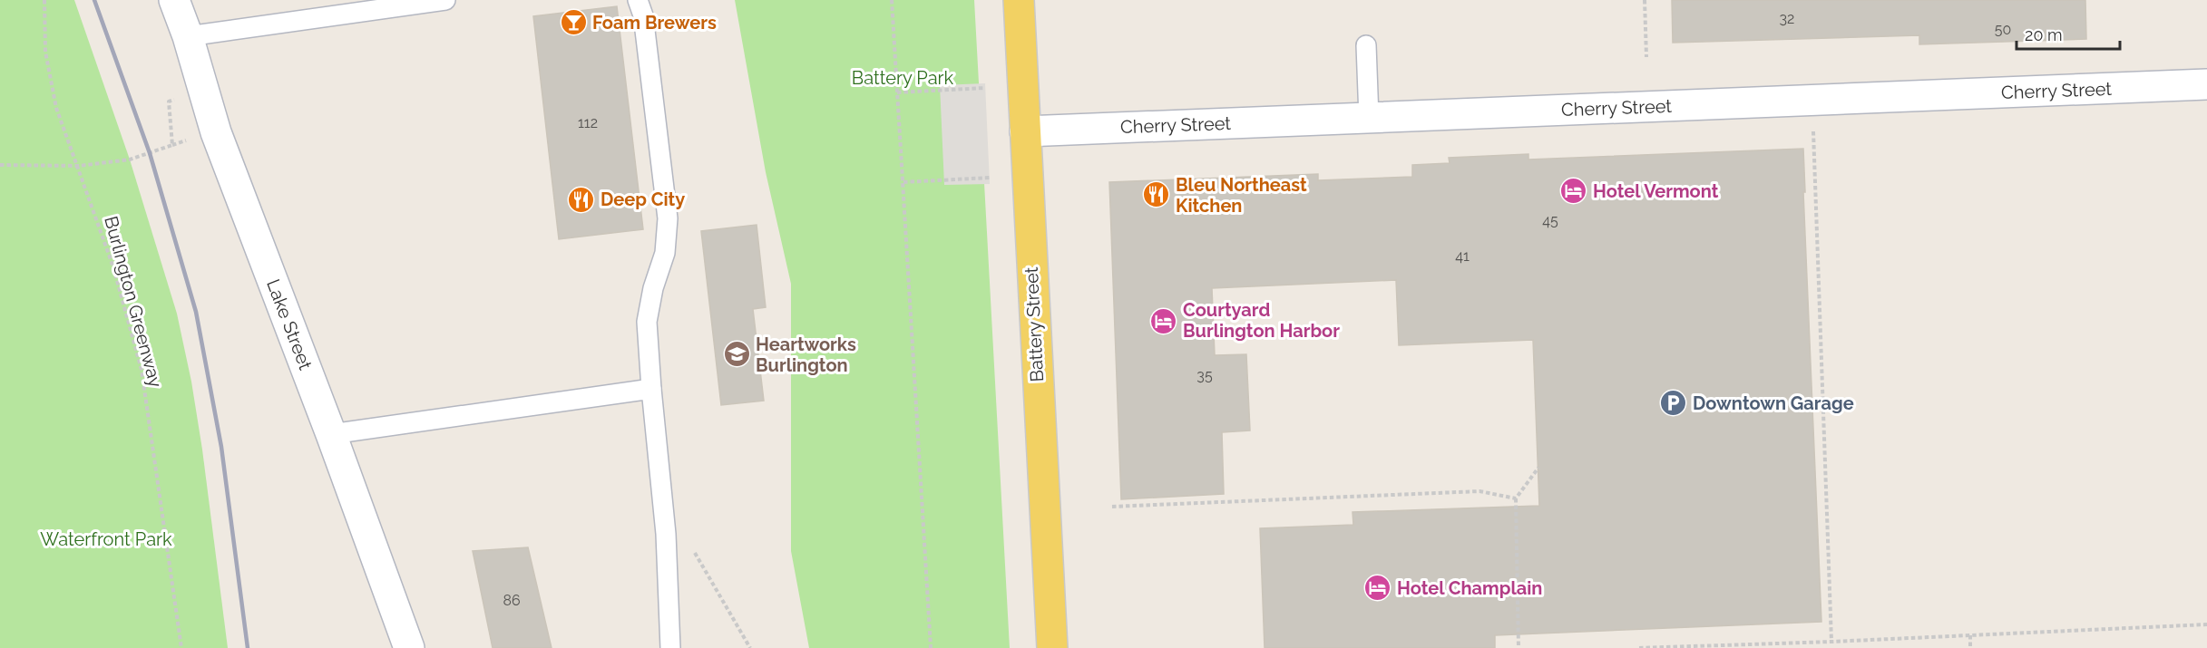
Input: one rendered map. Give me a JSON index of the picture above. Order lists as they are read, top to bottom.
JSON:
{
  "streets": {
    "main road": ["Battery Street"],
    "street": ["Cherry Street", "Lake Street"],
    "path": ["Burlington Greenway"]
  },
  "crossings": [
    ["Cherry Street", "Battery Street"]
  ],
  "parks": ["Battery Park", "Waterfront Park"],
  "places": {
    "bar": ["Foam Brewers"],
    "hotel": ["Hotel Vermont", "Courtyard Burlington Harbor", "Hotel Champlain"],
    "restaurant": ["Bleu Northeast Kitchen", "Deep City"],
    "school or university": ["Heartworks Burlington"],
    "parking": ["Downtown Garage"]
  },
  "house_numbers": [
    "32",
    "50",
    "112",
    "45",
    "41",
    "35",
    "86"
  ],
  "scale_bar": "20 m"
}
